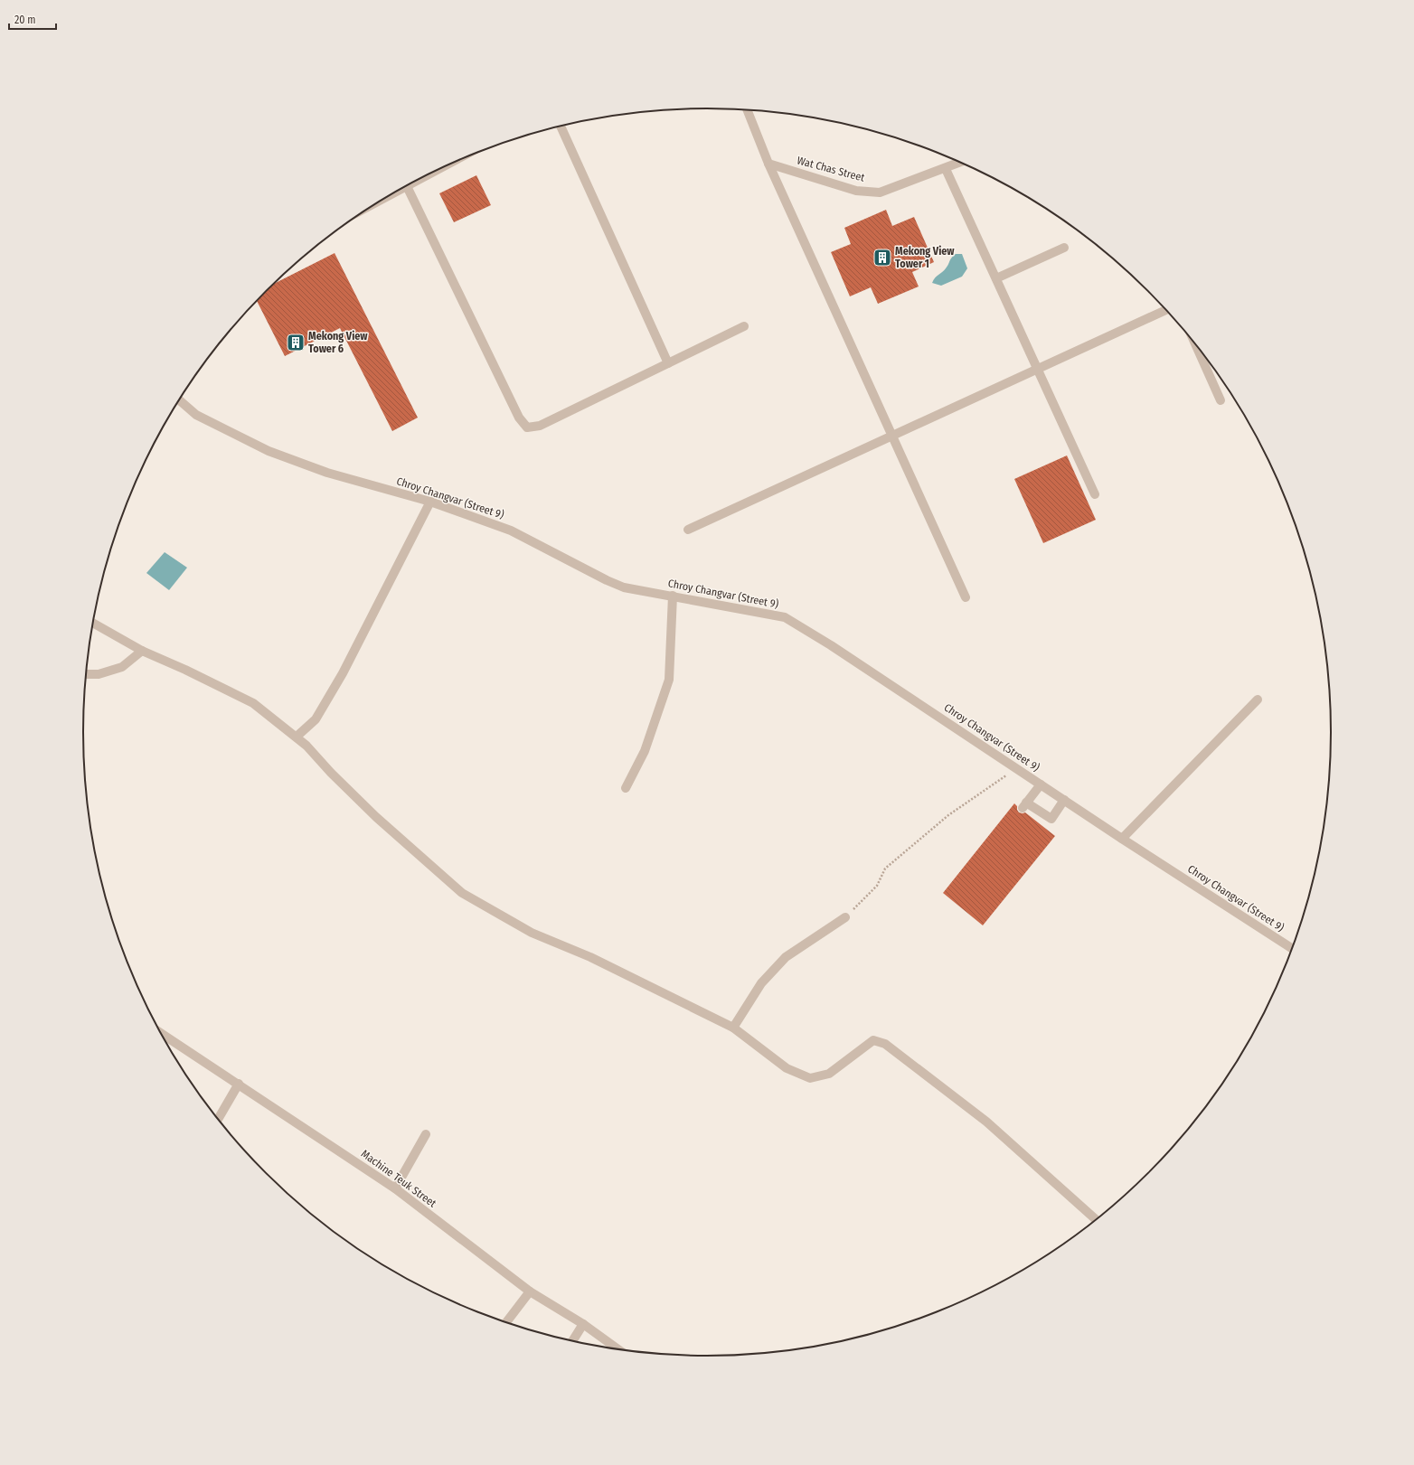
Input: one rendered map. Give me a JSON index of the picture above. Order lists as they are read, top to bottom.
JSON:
{
  "streets": {
    "street": ["Wat Chas Street", "Chroy Changvar (Street 9)", "Machine Teuk Street"]
  },
  "places": {
    "building": ["Mekong View Tower 1", "Mekong View Tower 6"]
  },
  "scale_bar": "20 m"
}
